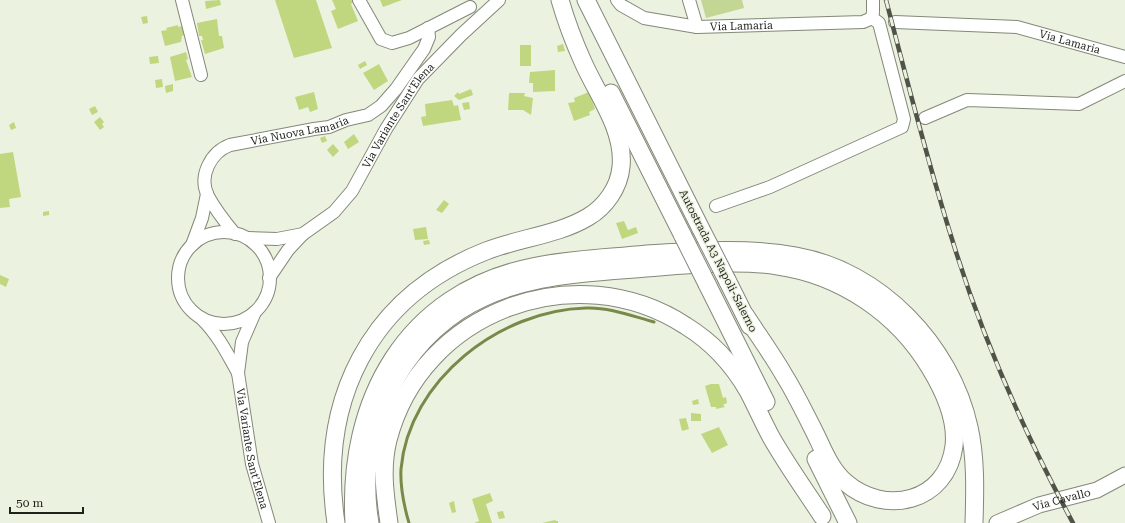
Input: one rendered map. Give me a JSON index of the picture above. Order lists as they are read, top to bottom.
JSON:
{
  "streets": {
    "highway": ["Autostrada A3 Napoli-Salerno"],
    "main road": ["Via Cavallo"],
    "street": ["Via Lamaria", "Via Variante Sant'Elena", "Via Nuova Lamaria"]
  },
  "crossings": [
    ["Via Variante Sant'Elena", "Via Nuova Lamaria"]
  ],
  "scale_bar": "50 m"
}
